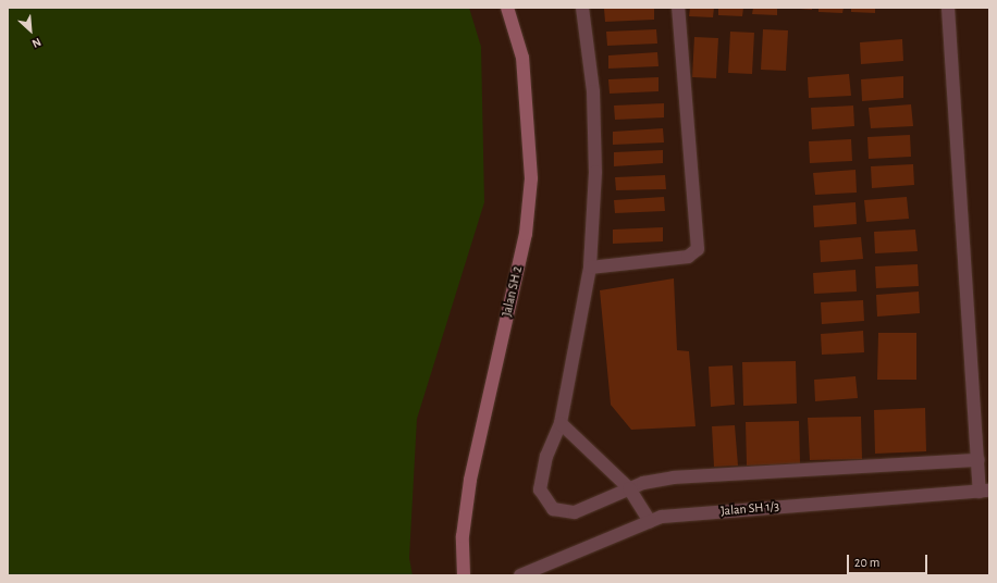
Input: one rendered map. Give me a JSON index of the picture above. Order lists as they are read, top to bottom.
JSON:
{
  "streets": {
    "street": ["Jalan SH 2"],
    "lane": ["Jalan SH 1/3"]
  },
  "scale_bar": "20 m",
  "north": "bottom right"
}
